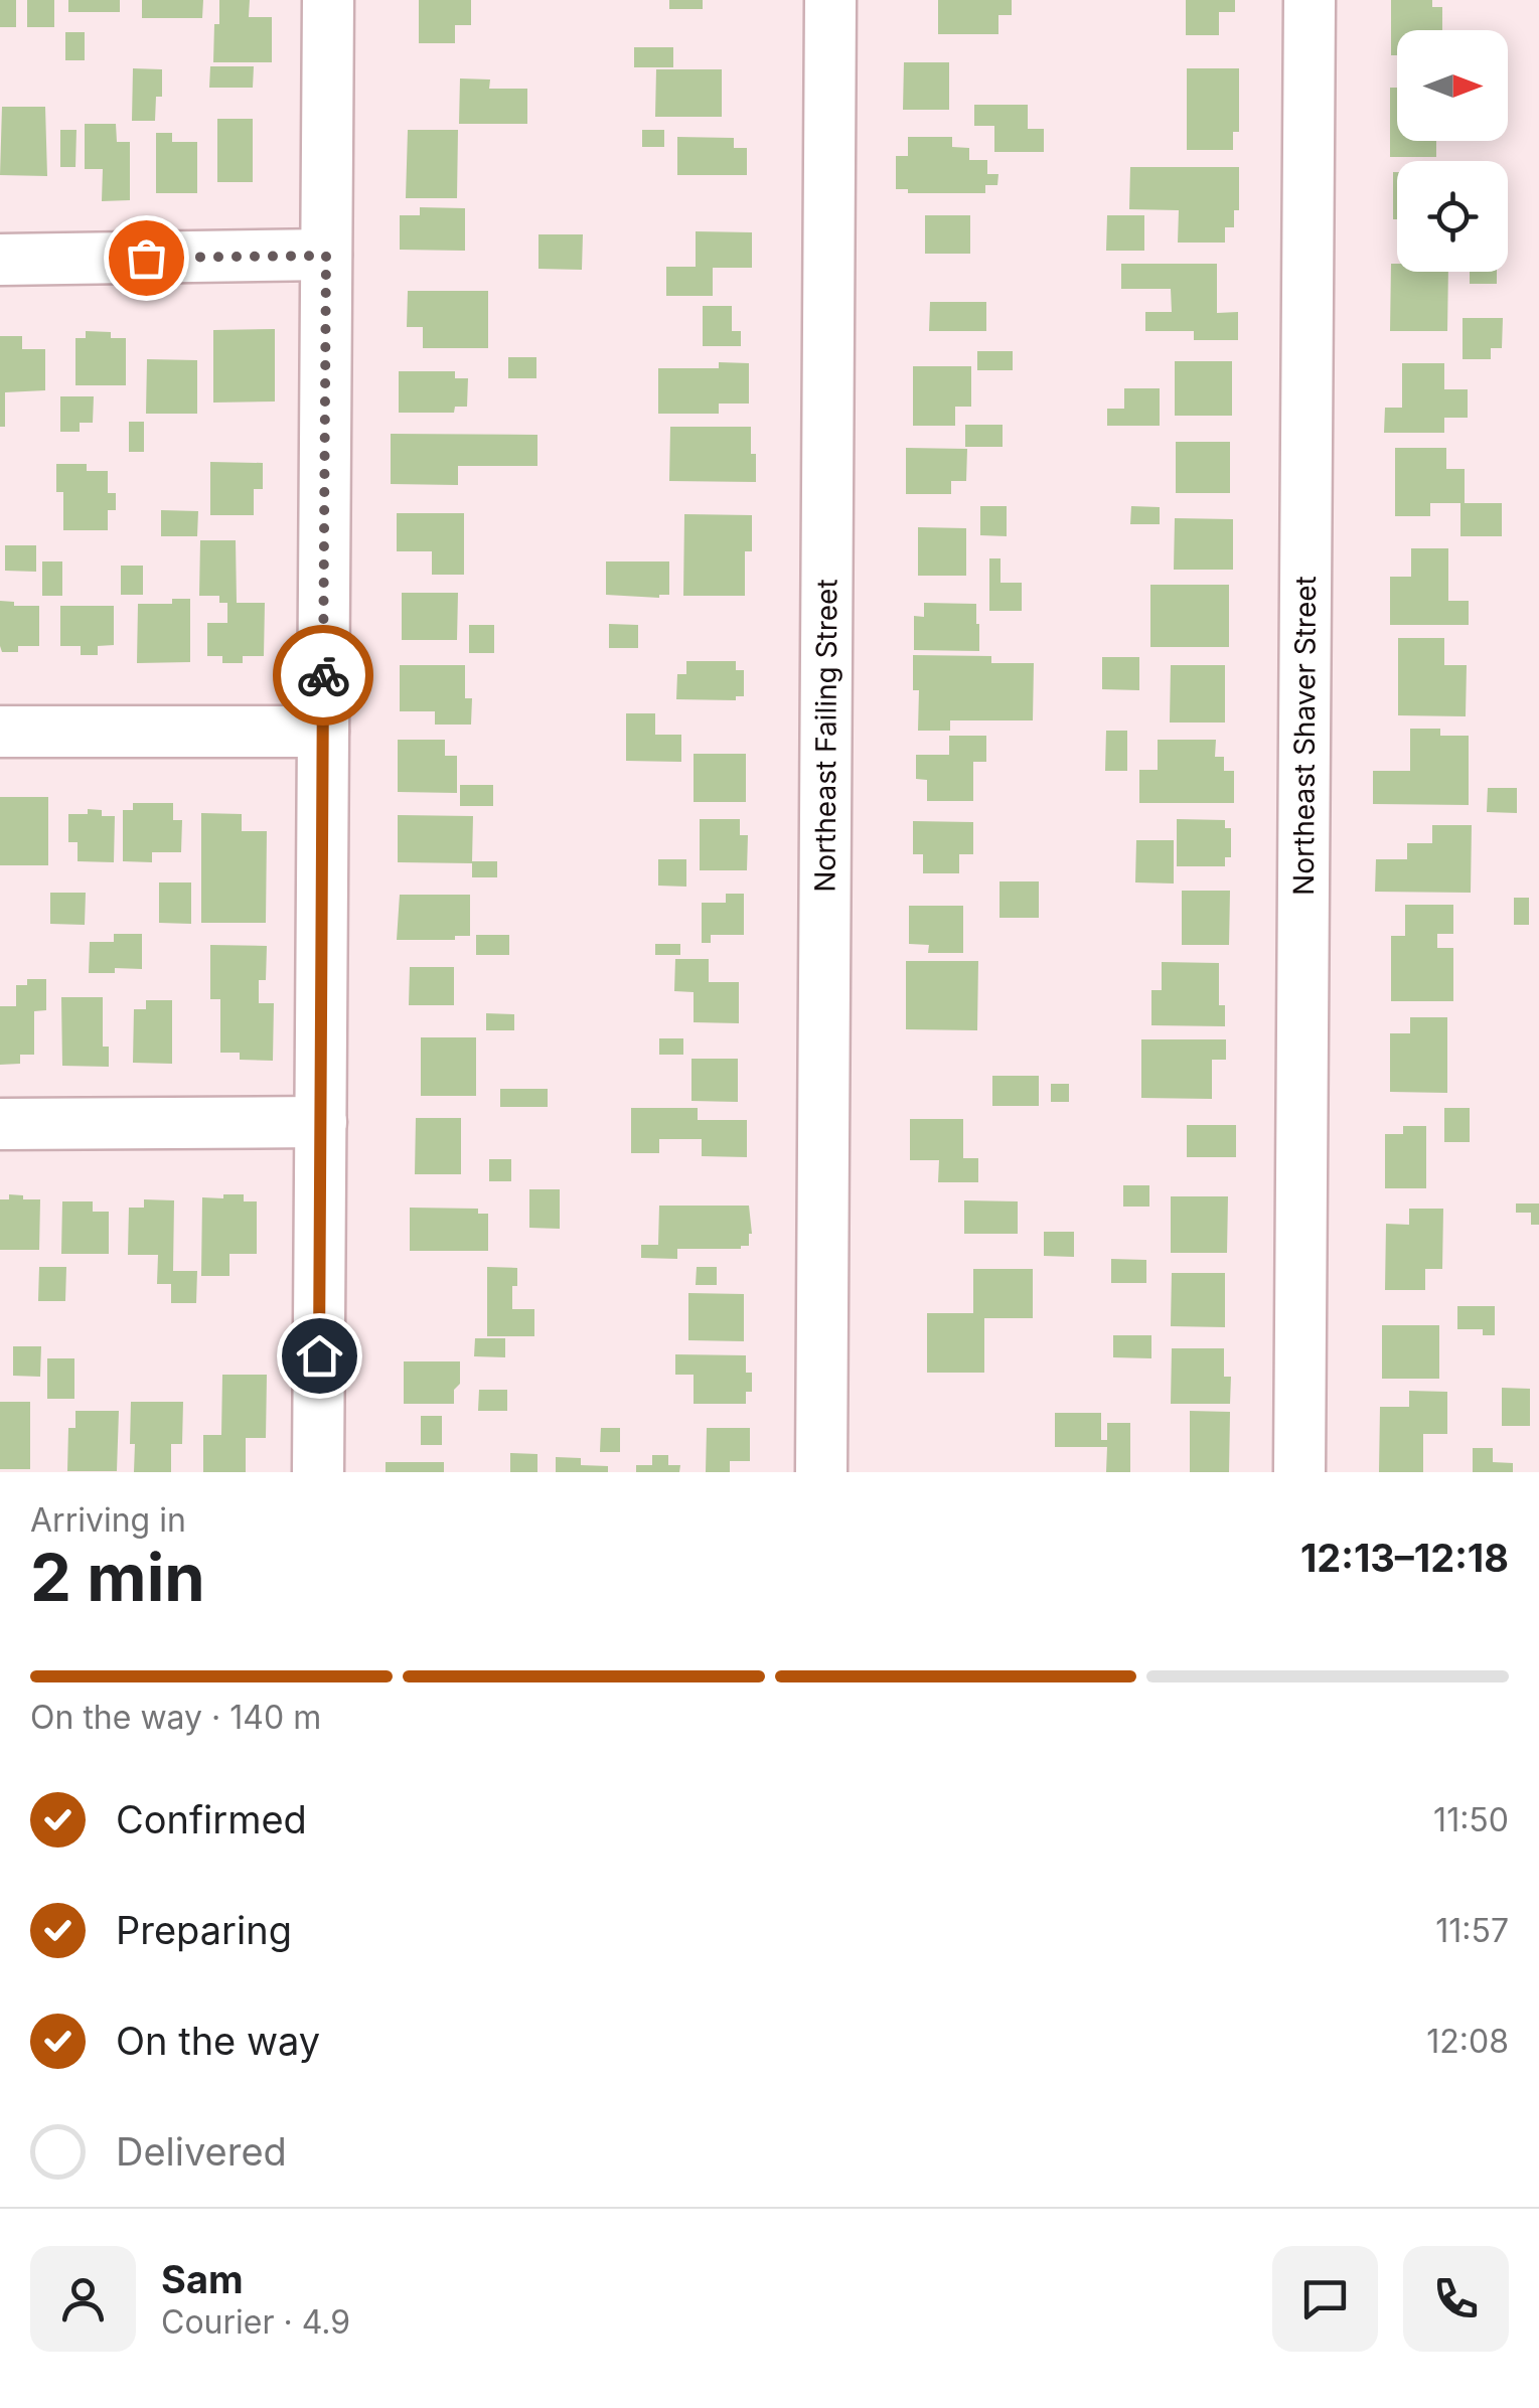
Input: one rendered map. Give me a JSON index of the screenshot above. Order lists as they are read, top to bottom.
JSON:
{
  "streets": {
    "street": ["Northeast Failing Street", "Northeast Shaver Street"]
  },
  "north": "right",
  "page": {
    "heading": ["2 min", "Arriving in", "12:13–12:18"],
    "panel": ["Sam", "Courier · 4.9"],
    "bar": "On the way · 140 m",
    "list": [
      ["Confirmed", "11:50"],
      ["Preparing", "11:57"],
      ["On the way", "12:08"],
      "Delivered"
    ]
  }
}
